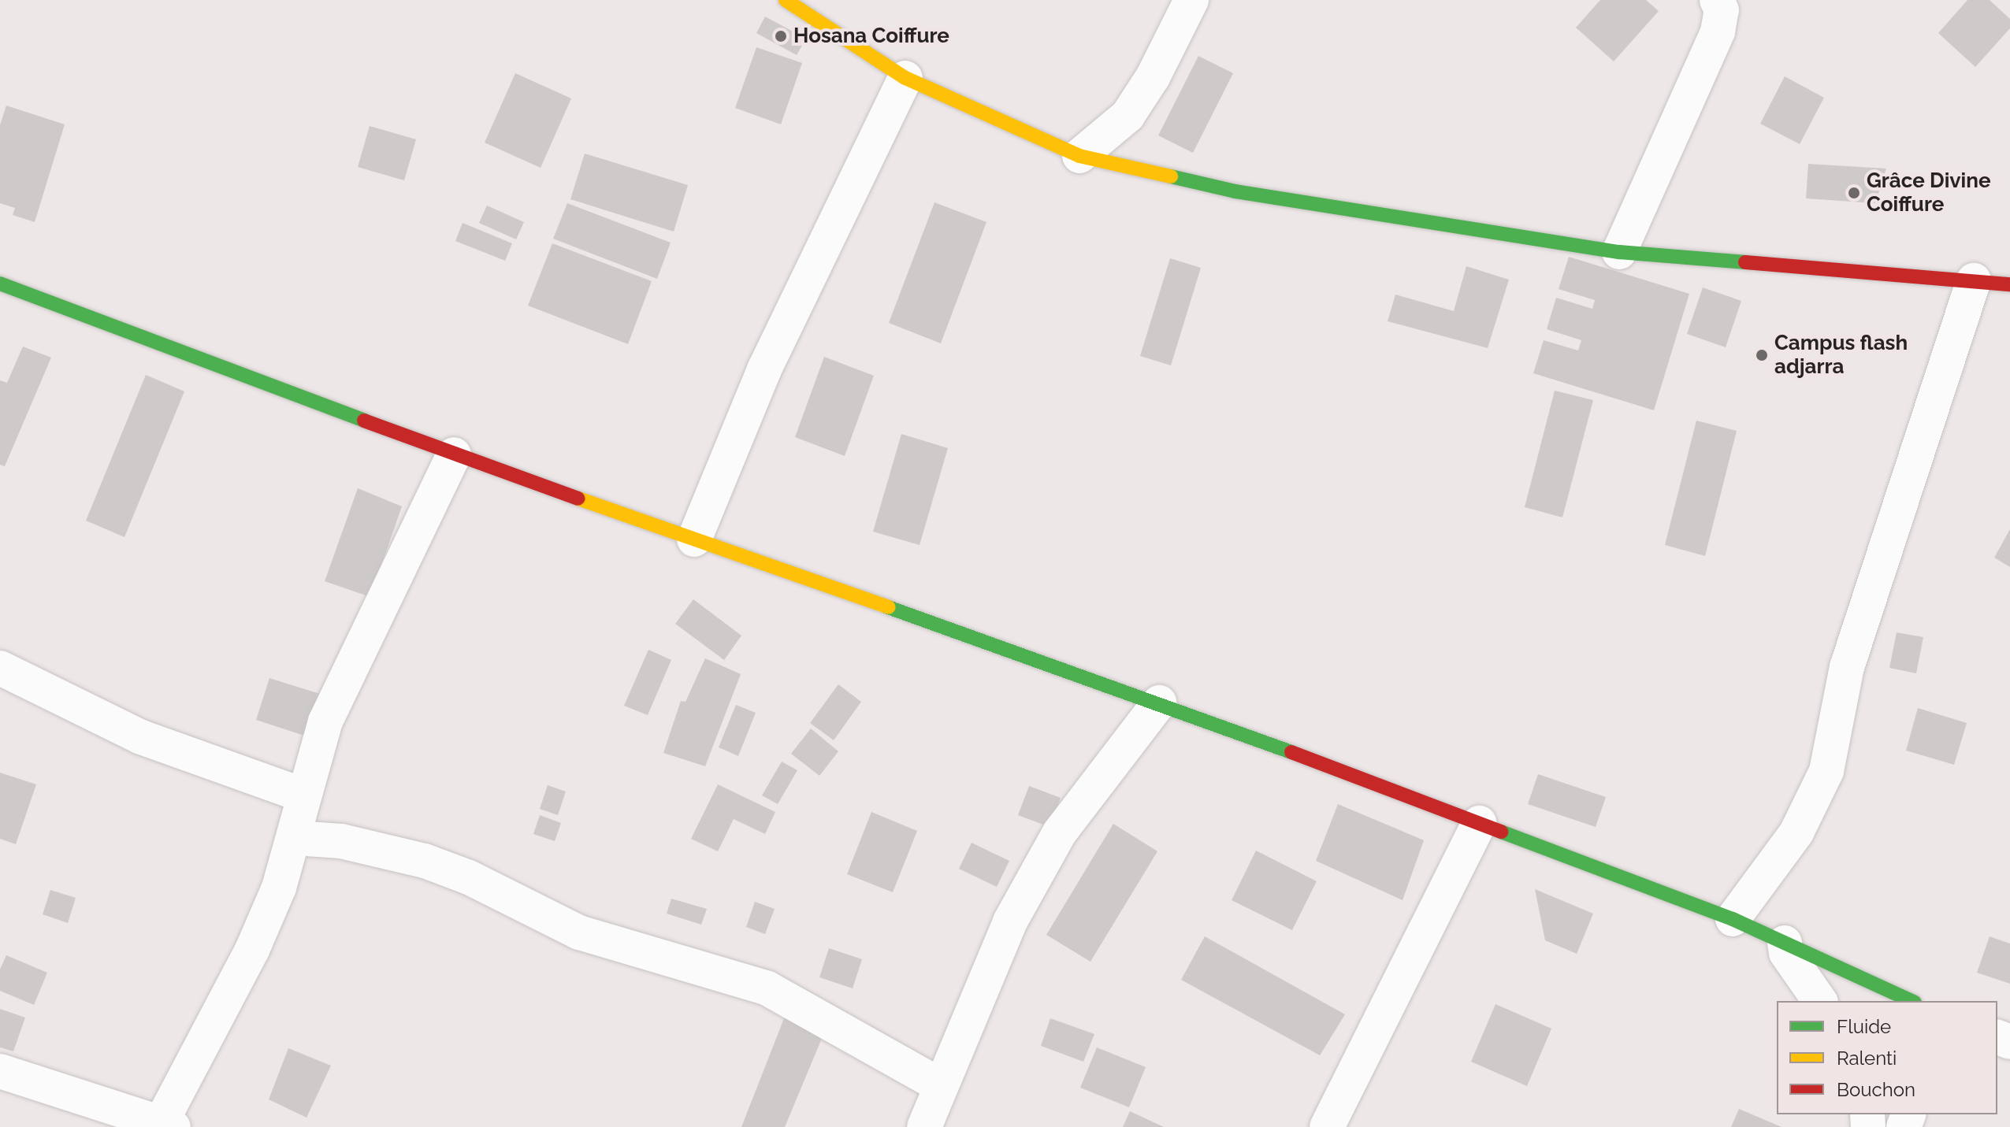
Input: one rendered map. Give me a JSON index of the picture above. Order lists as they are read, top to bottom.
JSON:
{
  "places": ["Hosana Coiffure", "Grâce Divine Coiffure", "Campus flash adjarra"],
  "legend": ["Fluide", "Ralenti", "Bouchon"]
}
